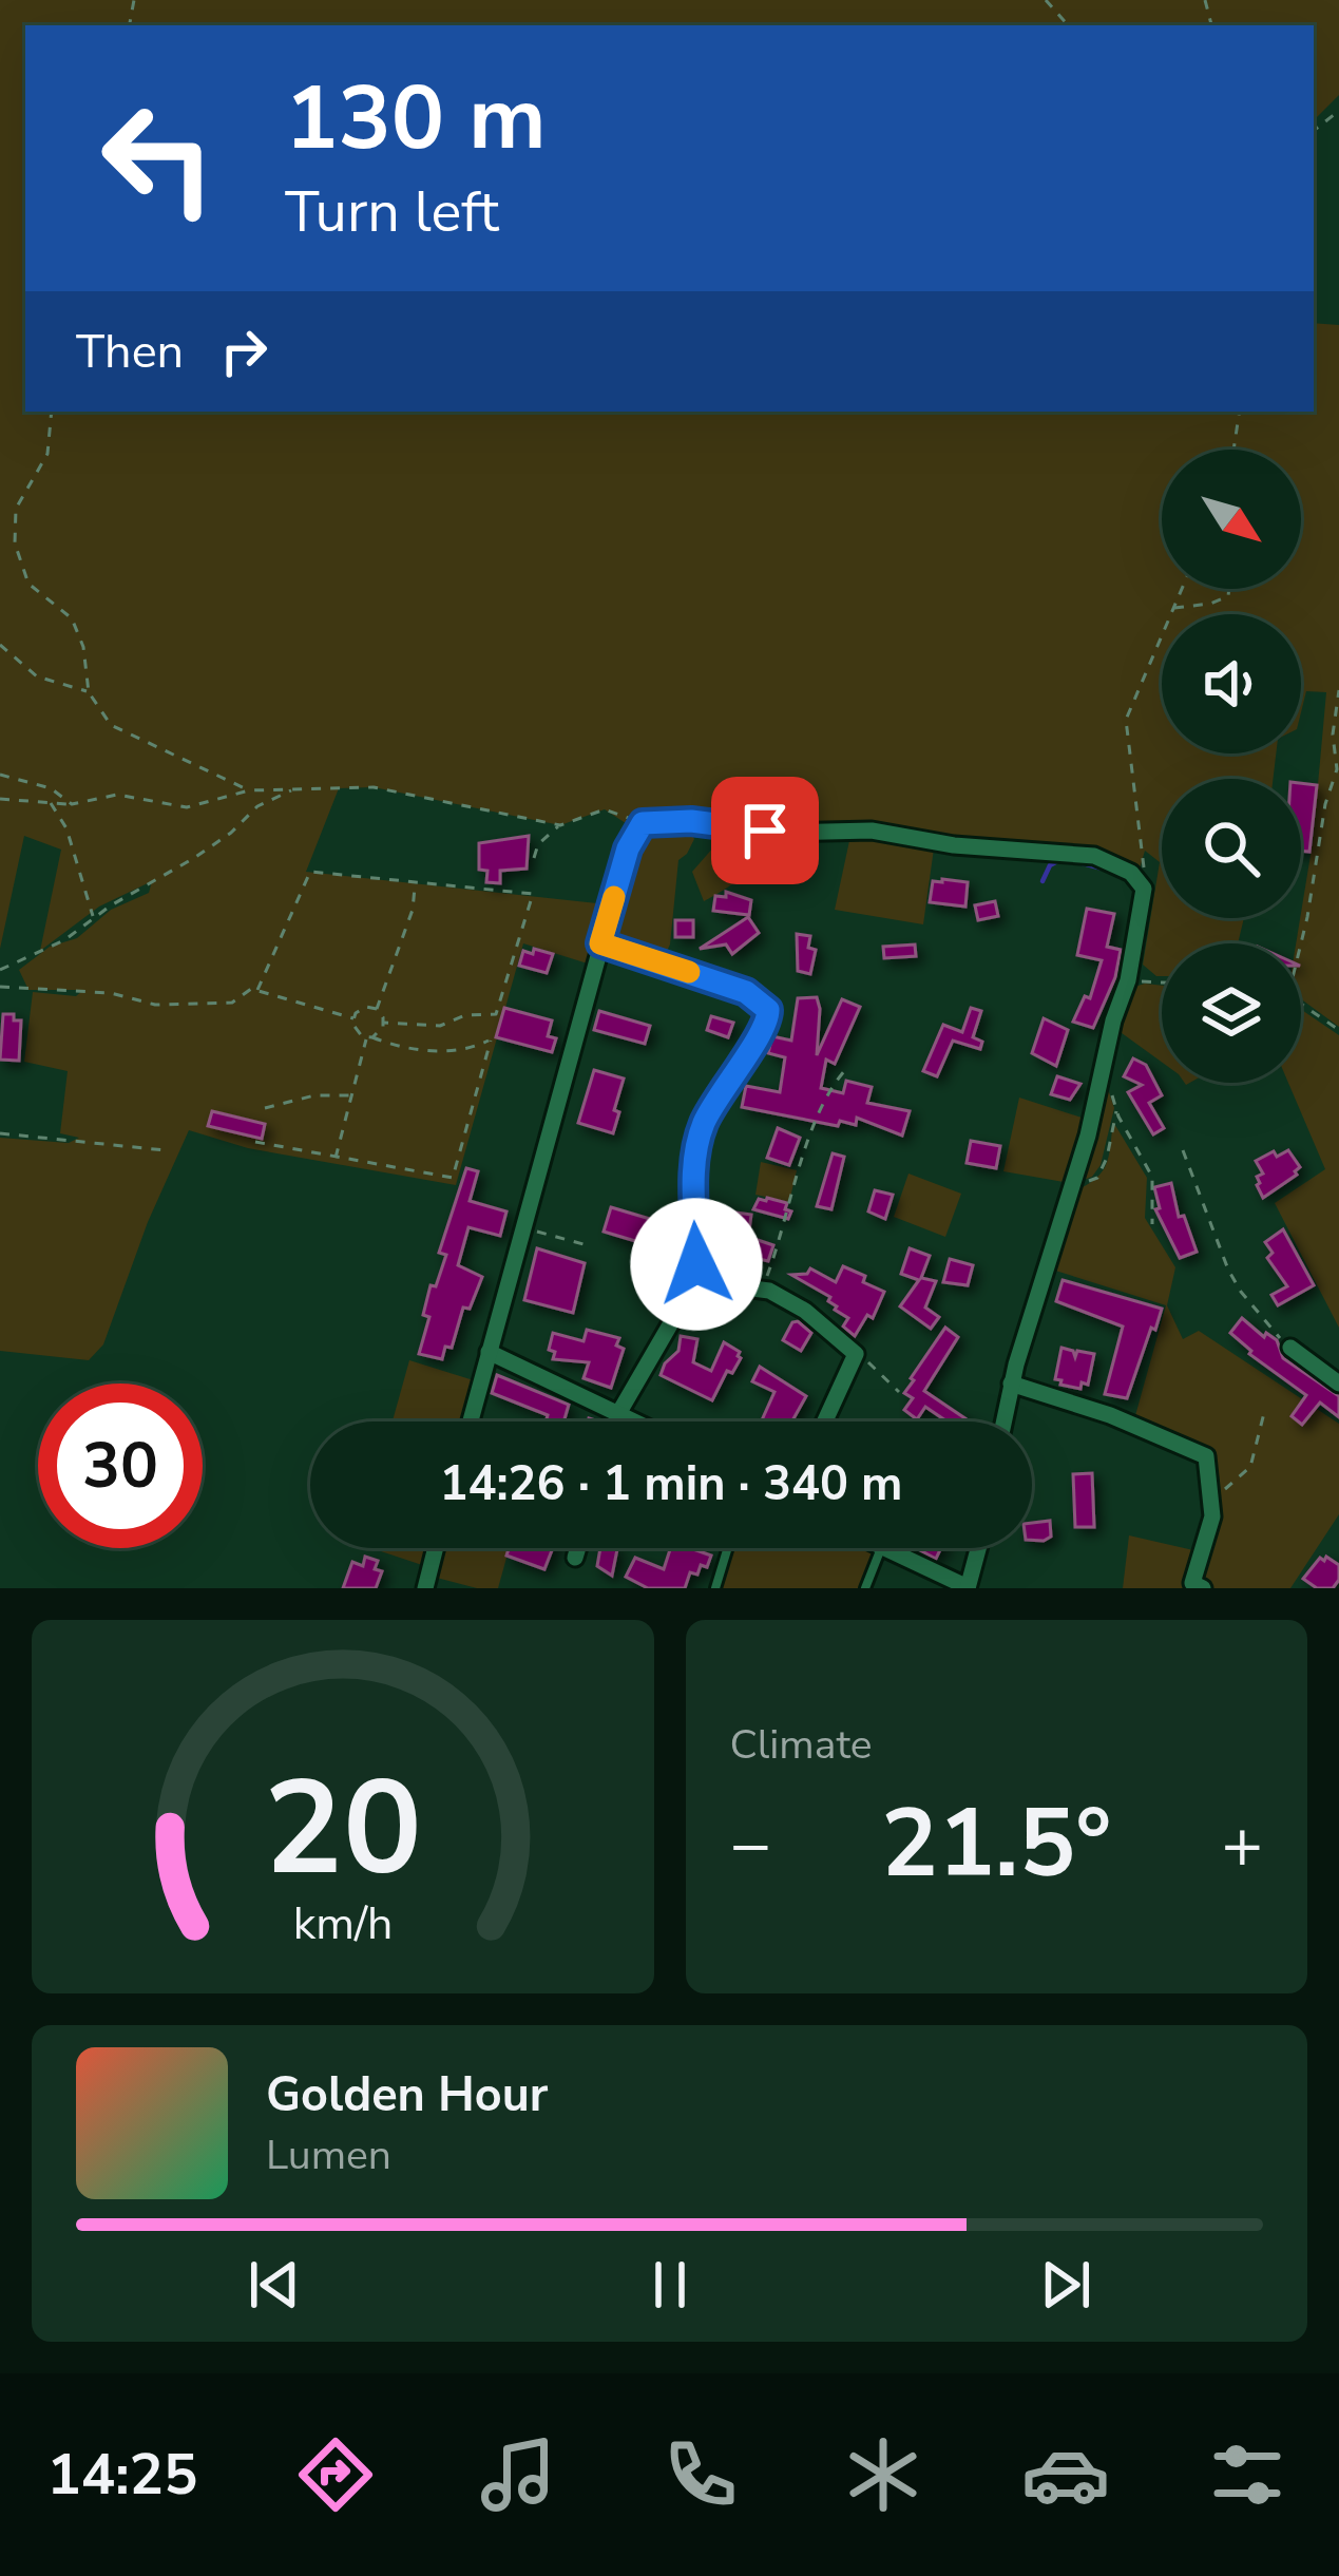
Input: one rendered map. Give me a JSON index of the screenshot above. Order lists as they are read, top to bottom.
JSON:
{
  "north": "bottom right",
  "page": {
    "turn": ["130 m", "Turn left"],
    "then": "Then",
    "limit": "30",
    "trip": "14:26 · 1 min · 340 m",
    "tile": "Climate",
    "heat": ["−", "21.5°", "+"],
    "song": ["Golden Hour", "Lumen"],
    "tabs": "14:25",
    "gauge": ["20", "km/h"]
  }
}
